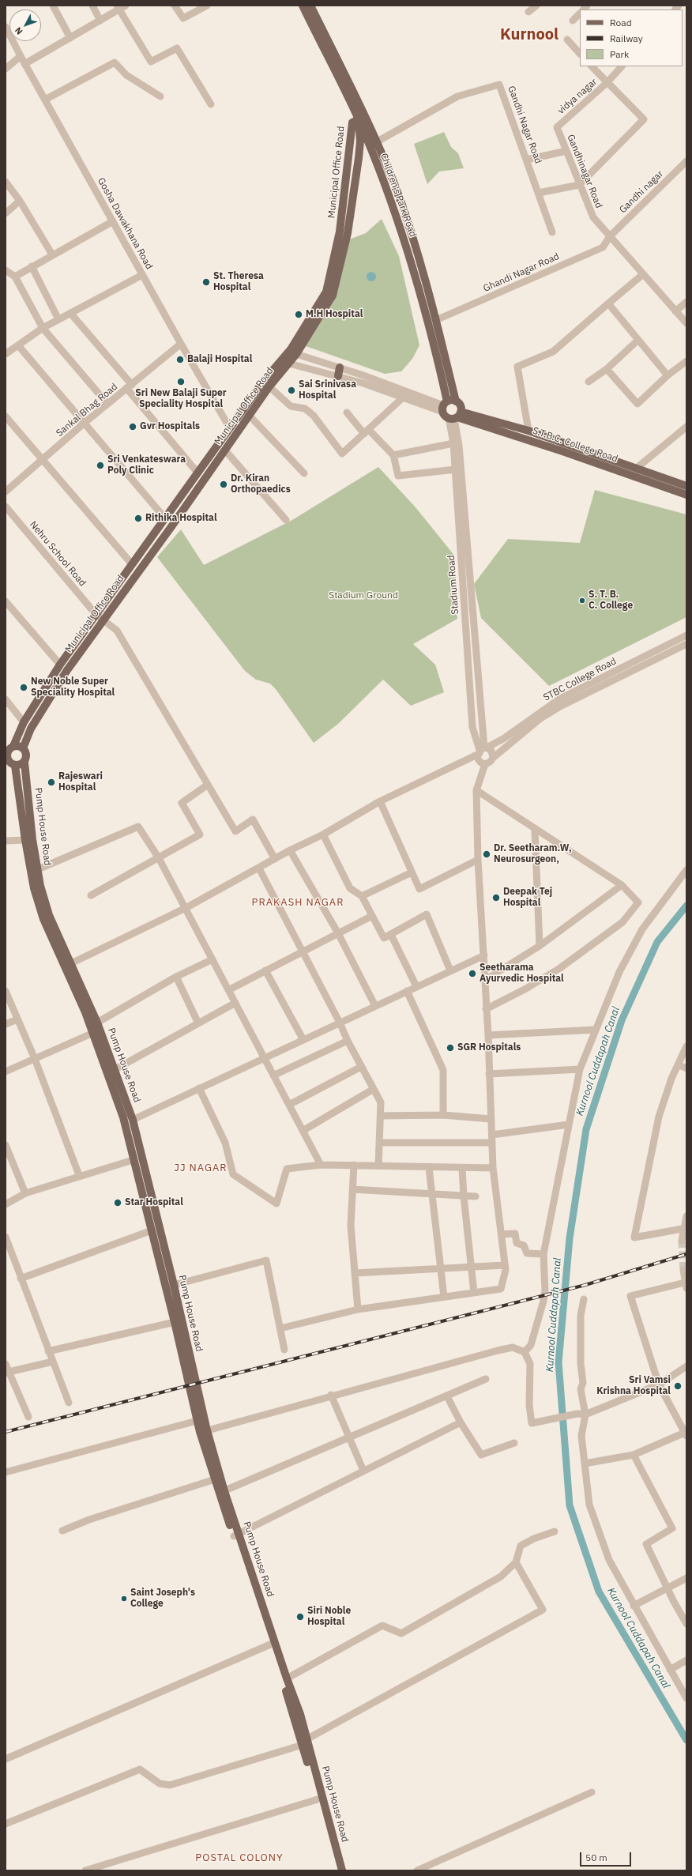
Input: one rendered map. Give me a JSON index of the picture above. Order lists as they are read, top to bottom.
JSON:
{
  "streets": {
    "main road": [
      "Municipal Office Road",
      "Children's Park Road",
      "S.T.B.C. College Road",
      "Pump House Road"
    ],
    "street": [
      "vidya nagar",
      "Gandhi Nagar Road",
      "Gandhinagar Road",
      "Gandhi nagar",
      "Gosha Dawakhana Road",
      "Ghandi Nagar Road",
      "Sankal Bhag Road",
      "Nehru School Road",
      "Stadium Road",
      "STBC College Road"
    ]
  },
  "crossings": [
    ["vidya nagar", "Gandhinagar Road"],
    ["Gandhi Nagar Road", "Children's Park Road"],
    ["Gandhinagar Road", "Gandhi nagar"],
    ["Gandhinagar Road", "Ghandi Nagar Road"],
    ["Municipal Office Road", "Children's Park Road"],
    ["Municipal Office Road", "Gosha Dawakhana Road"],
    ["Municipal Office Road", "Nehru School Road"],
    ["Municipal Office Road", "Pump House Road"],
    ["Gandhi nagar", "Ghandi Nagar Road"],
    ["Children's Park Road", "Ghandi Nagar Road"],
    ["Children's Park Road", "S.T.B.C. College Road"],
    ["Children's Park Road", "Stadium Road"],
    ["Gosha Dawakhana Road", "Sankal Bhag Road"],
    ["S.T.B.C. College Road", "Stadium Road"],
    ["Nehru School Road", "STBC College Road"],
    ["Stadium Road", "STBC College Road"],
    ["STBC College Road", "Pump House Road"]
  ],
  "districts": [
    "Kurnool",
    "PRAKASH NAGAR",
    "JJ NAGAR",
    "POSTAL COLONY"
  ],
  "water": ["Kurnool Cuddapah Canal"],
  "parks": ["Stadium Ground"],
  "places": [
    "St. Theresa Hospital",
    "M.H Hospital",
    "Balaji Hospital",
    "Sri New Balaji Super Speciality Hospital",
    "Sai Srinivasa Hospital",
    "Gvr Hospitals",
    "Sri Venkateswara Poly Clinic",
    "Dr. Kiran Orthopaedics",
    "Rithika Hospital",
    "S. T. B. C. College",
    "New Noble Super Speciality Hospital",
    "Rajeswari Hospital",
    "Dr. Seetharam.W, Neurosurgeon,",
    "Deepak Tej Hospital",
    "Seetharama Ayurvedic Hospital",
    "SGR Hospitals",
    "Star Hospital",
    "Sri Vamsi Krishna Hospital",
    "Saint Joseph's College",
    "Siri Noble Hospital"
  ],
  "legend": ["Road", "Railway", "Park"],
  "scale_bar": "50 m",
  "north": "bottom left"
}
